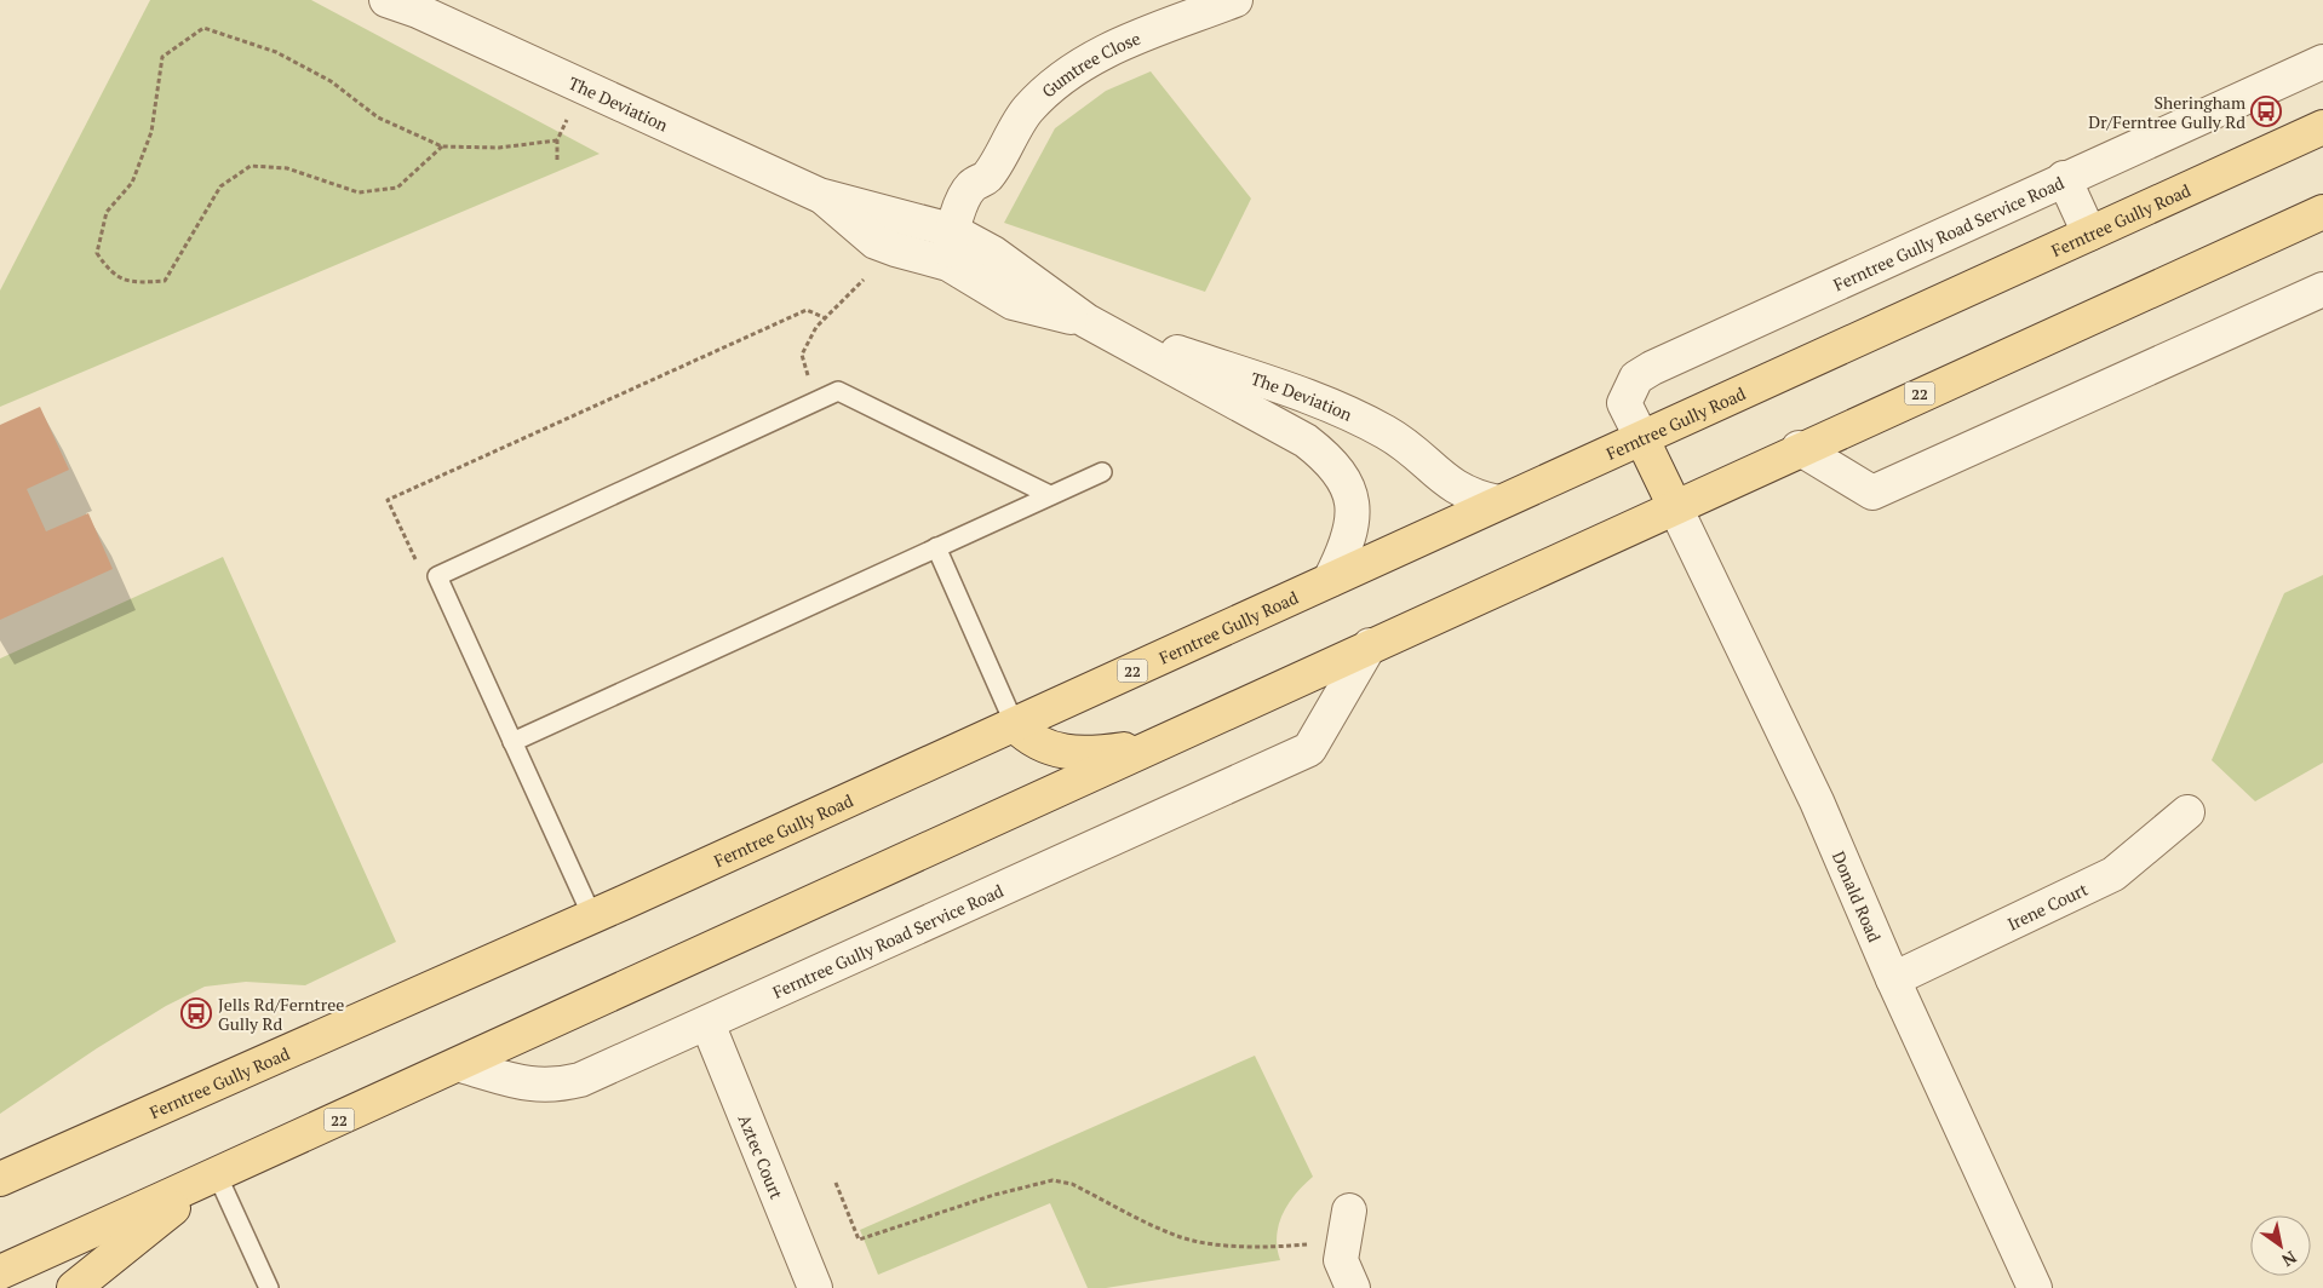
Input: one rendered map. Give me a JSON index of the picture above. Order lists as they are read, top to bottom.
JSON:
{
  "streets": {
    "main road": ["Ferntree Gully Road", "22"],
    "street": [
      "Gumtree Close",
      "The Deviation",
      "Ferntree Gully Road Service Road",
      "Donald Road",
      "Irene Court",
      "Aztec Court"
    ]
  },
  "crossings": [
    ["Gumtree Close", "The Deviation"],
    ["The Deviation", "Ferntree Gully Road"],
    ["Ferntree Gully Road", "Ferntree Gully Road Service Road"],
    ["Ferntree Gully Road Service Road", "22"],
    ["Ferntree Gully Road Service Road", "Aztec Court"],
    ["22", "Donald Road"],
    ["Donald Road", "Irene Court"]
  ],
  "places": {
    "bus stop": ["Sheringham Dr/Ferntree Gully Rd", "Jells Rd/Ferntree Gully Rd"]
  },
  "north": "bottom right"
}
